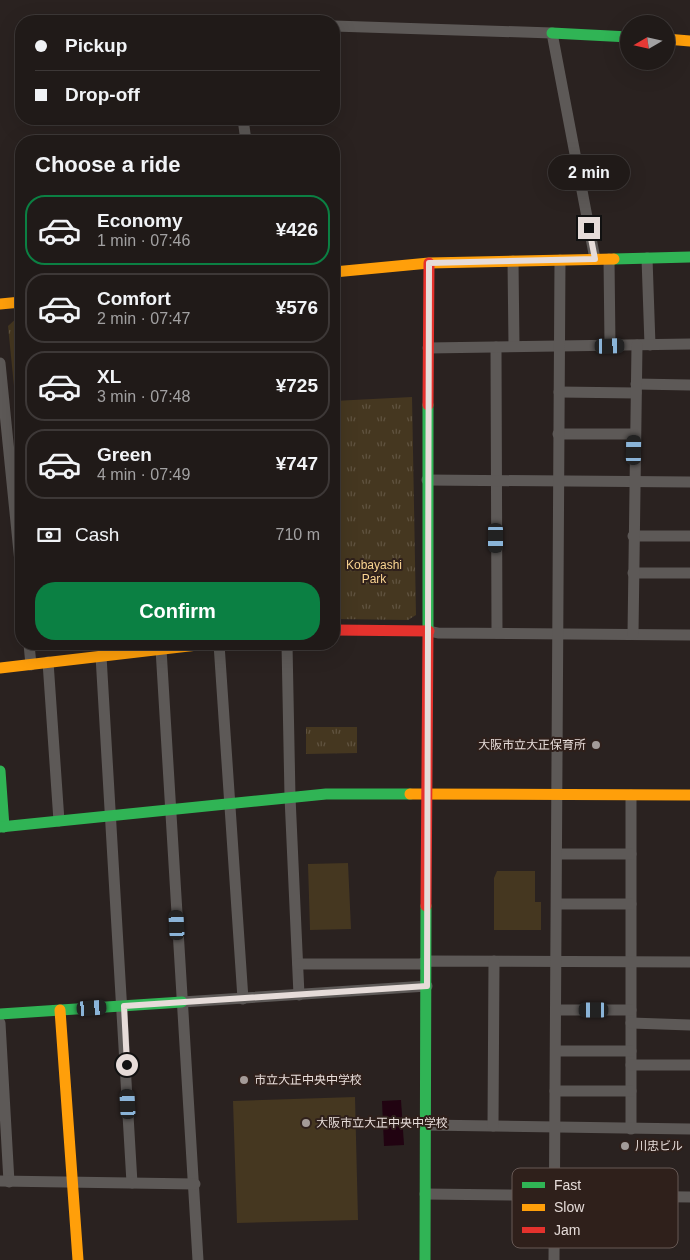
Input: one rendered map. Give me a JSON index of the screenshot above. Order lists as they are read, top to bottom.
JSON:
{
  "parks": ["Kobayashi Park"],
  "places": [
    "大阪市立大正保育所",
    "市立大正中央中学校",
    "大阪市立大正中央中学校",
    "川忠ビル"
  ],
  "legend": ["Fast", "Slow", "Jam"],
  "north": "left",
  "page": {
    "banner": ["Pickup", "Drop-off"],
    "heading": "Choose a ride",
    "bubble": "2 min",
    "list": [
      {
        "name": "Economy",
        "note": "1 min · 07:46",
        "value": "¥426"
      },
      {
        "name": "Comfort",
        "note": "2 min · 07:47",
        "value": "¥576"
      },
      {
        "name": "XL",
        "note": "3 min · 07:48",
        "value": "¥725"
      },
      {
        "name": "Green",
        "note": "4 min · 07:49",
        "value": "¥747"
      }
    ],
    "pay": ["Cash", "710 m"],
    "buttons": "Confirm"
  }
}
